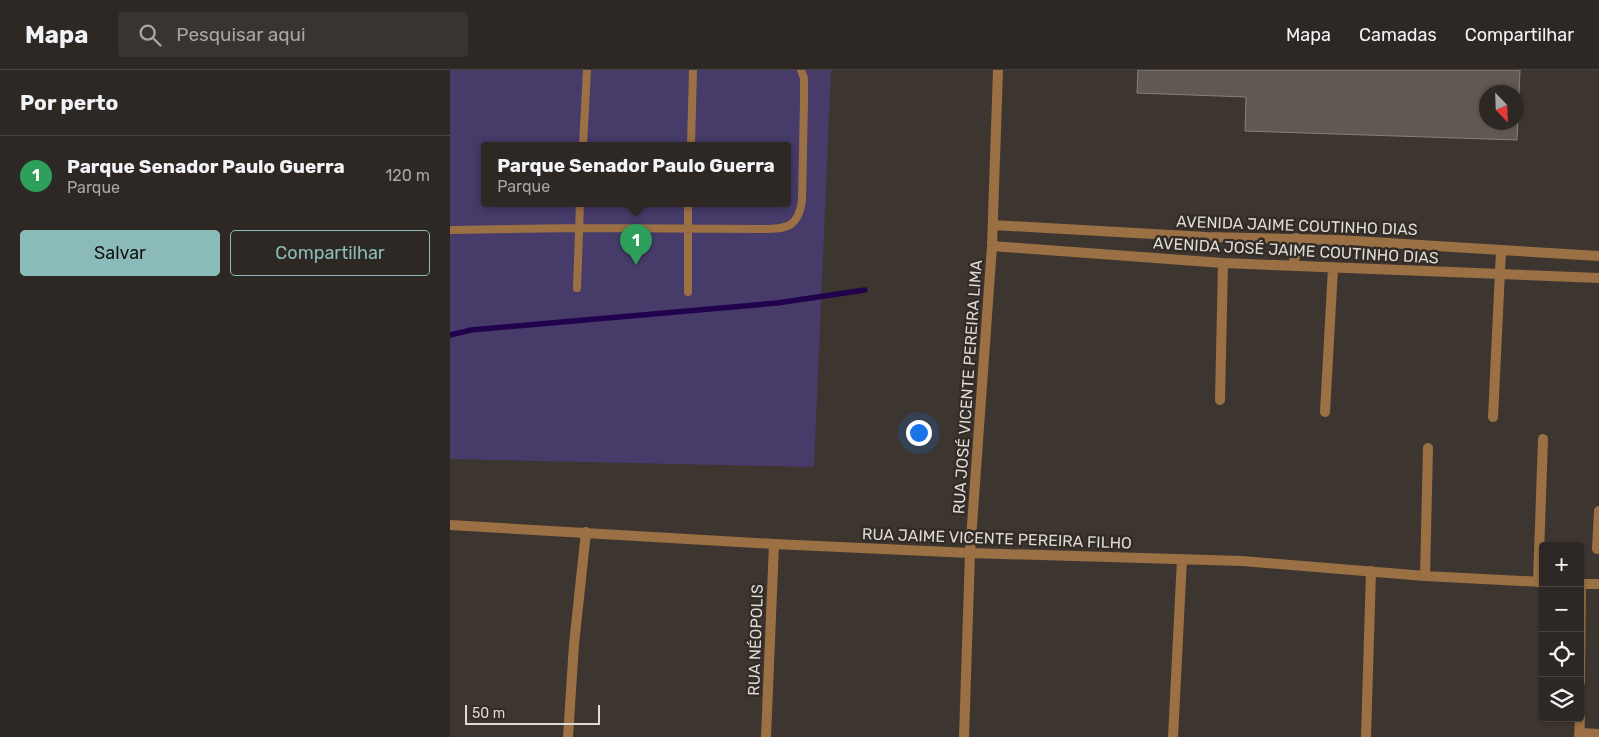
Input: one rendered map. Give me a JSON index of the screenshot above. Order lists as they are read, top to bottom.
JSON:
{
  "streets": {
    "street": [
      "AVENIDA JAIME COUTINHO DIAS",
      "AVENIDA JOSÉ JAIME COUTINHO DIAS",
      "RUA JOSÉ VICENTE PEREIRA LIMA",
      "RUA JAIME VICENTE PEREIRA FILHO",
      "RUA NÉOPOLIS"
    ]
  },
  "crossings": [
    ["AVENIDA JAIME COUTINHO DIAS", "RUA JOSÉ VICENTE PEREIRA LIMA"],
    ["AVENIDA JOSÉ JAIME COUTINHO DIAS", "RUA JOSÉ VICENTE PEREIRA LIMA"],
    ["RUA JOSÉ VICENTE PEREIRA LIMA", "RUA JAIME VICENTE PEREIRA FILHO"],
    ["RUA JAIME VICENTE PEREIRA FILHO", "RUA NÉOPOLIS"]
  ],
  "scale_bar": "50 m",
  "north": "bottom right",
  "page": {
    "header": "Mapa",
    "search": "Pesquisar aqui",
    "nav": ["Mapa", "Camadas", "Compartilhar"],
    "heading": "Por perto",
    "list": [
      {
        "mark": "1",
        "name": "Parque Senador Paulo Guerra",
        "note": "Parque",
        "value": "120 m"
      }
    ],
    "popup": ["Parque Senador Paulo Guerra", "Parque"],
    "buttons": ["Salvar", "Compartilhar"],
    "pins": "1",
    "map_buttons": ["+", "−"],
    "scale": "50 m"
  }
}
